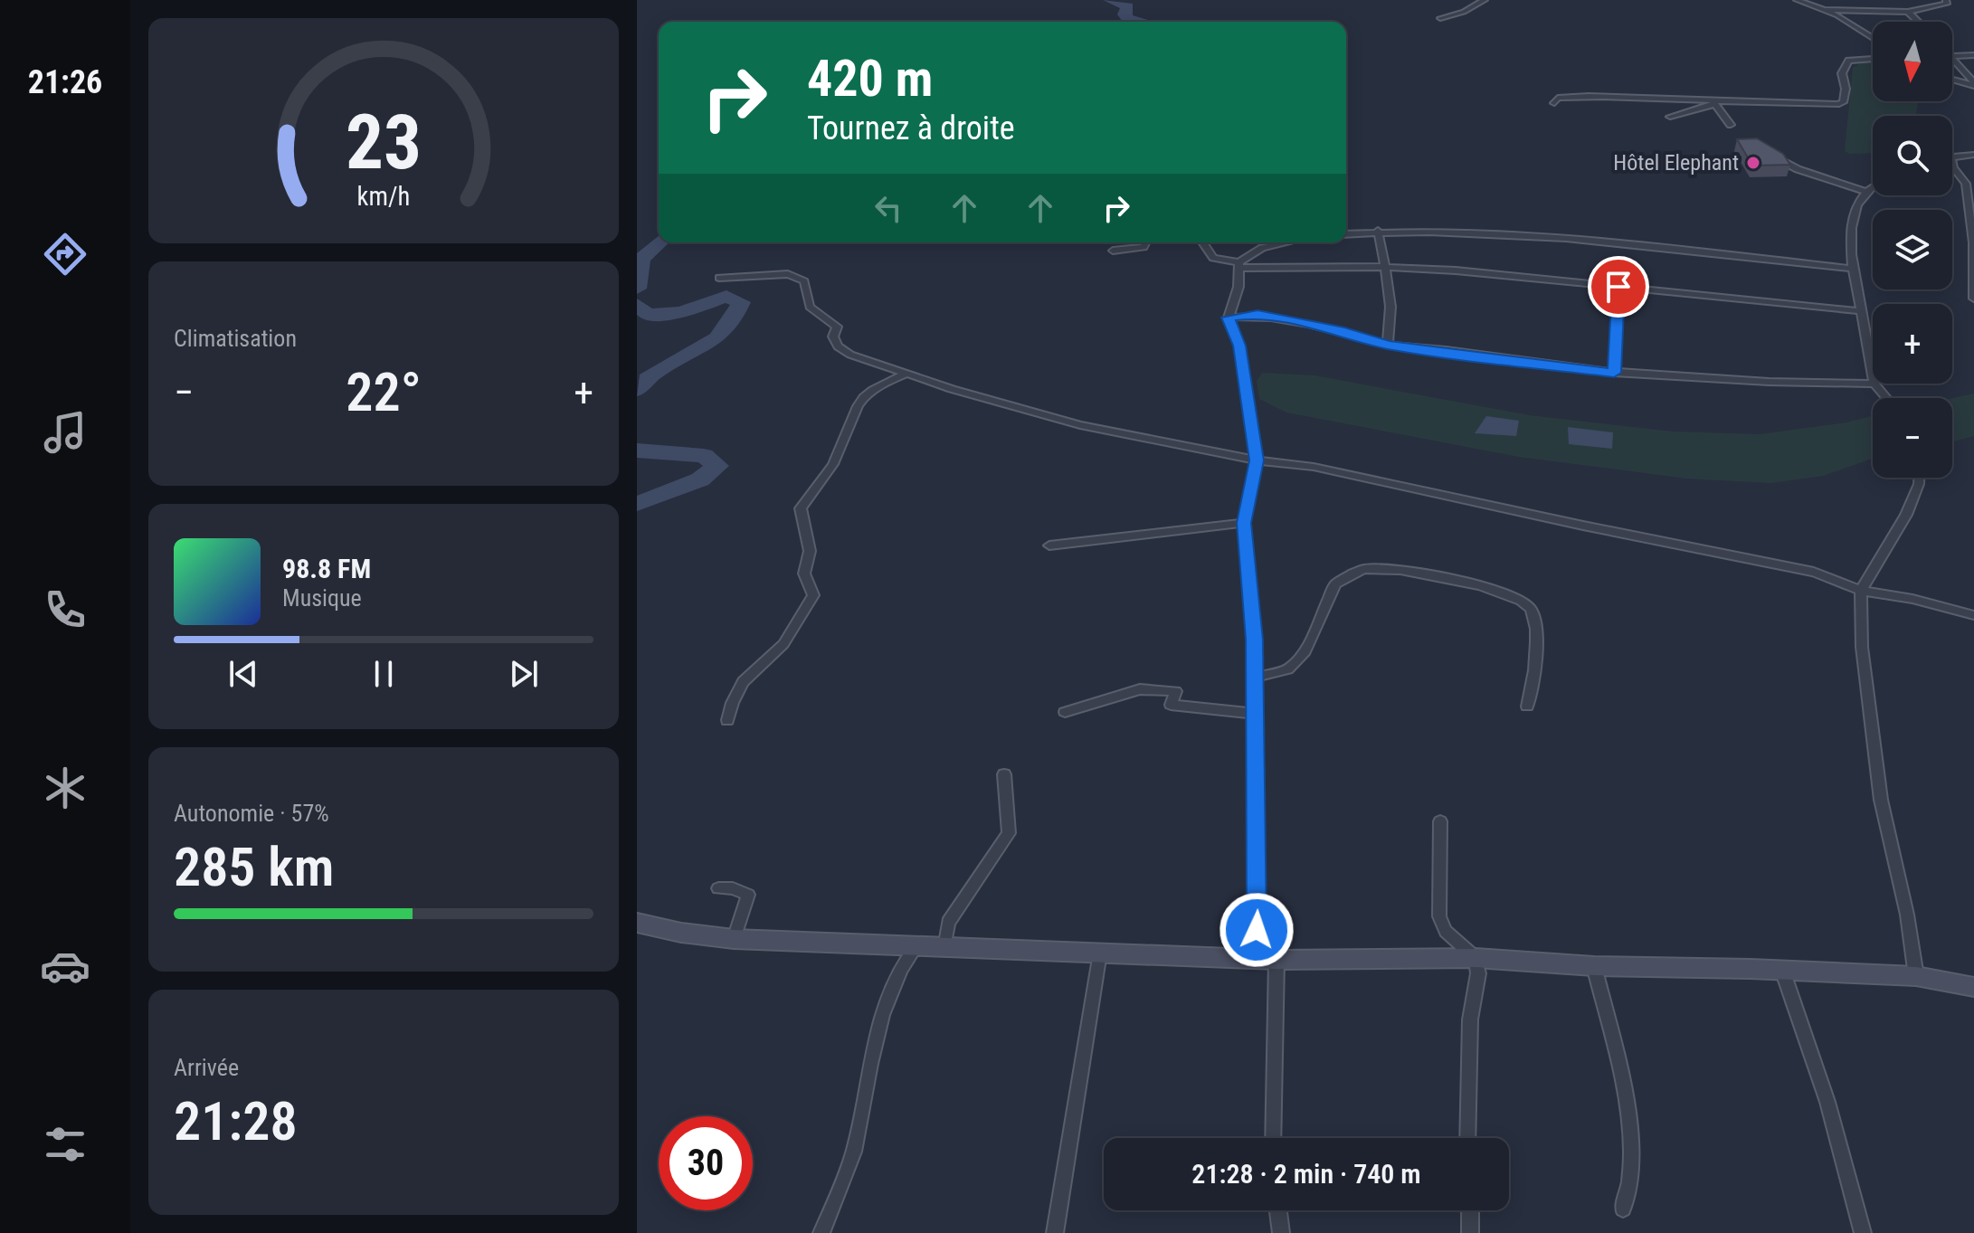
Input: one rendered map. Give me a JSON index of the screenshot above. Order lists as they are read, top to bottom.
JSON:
{
  "places": ["Hôtel Elephant"],
  "north": "bottom",
  "page": {
    "tabs": "21:26",
    "map_buttons": ["+", "−"],
    "turn": ["420 m", "Tournez à droite"],
    "tile": [
      "Climatisation",
      ["Autonomie · 57%", "285 km"],
      ["Arrivée", "21:28"]
    ],
    "heat": ["−", "22°", "+"],
    "song": ["98.8 FM", "Musique"],
    "limit": "30",
    "trip": "21:28 · 2 min · 740 m",
    "gauge": ["23", "km/h"]
  }
}
